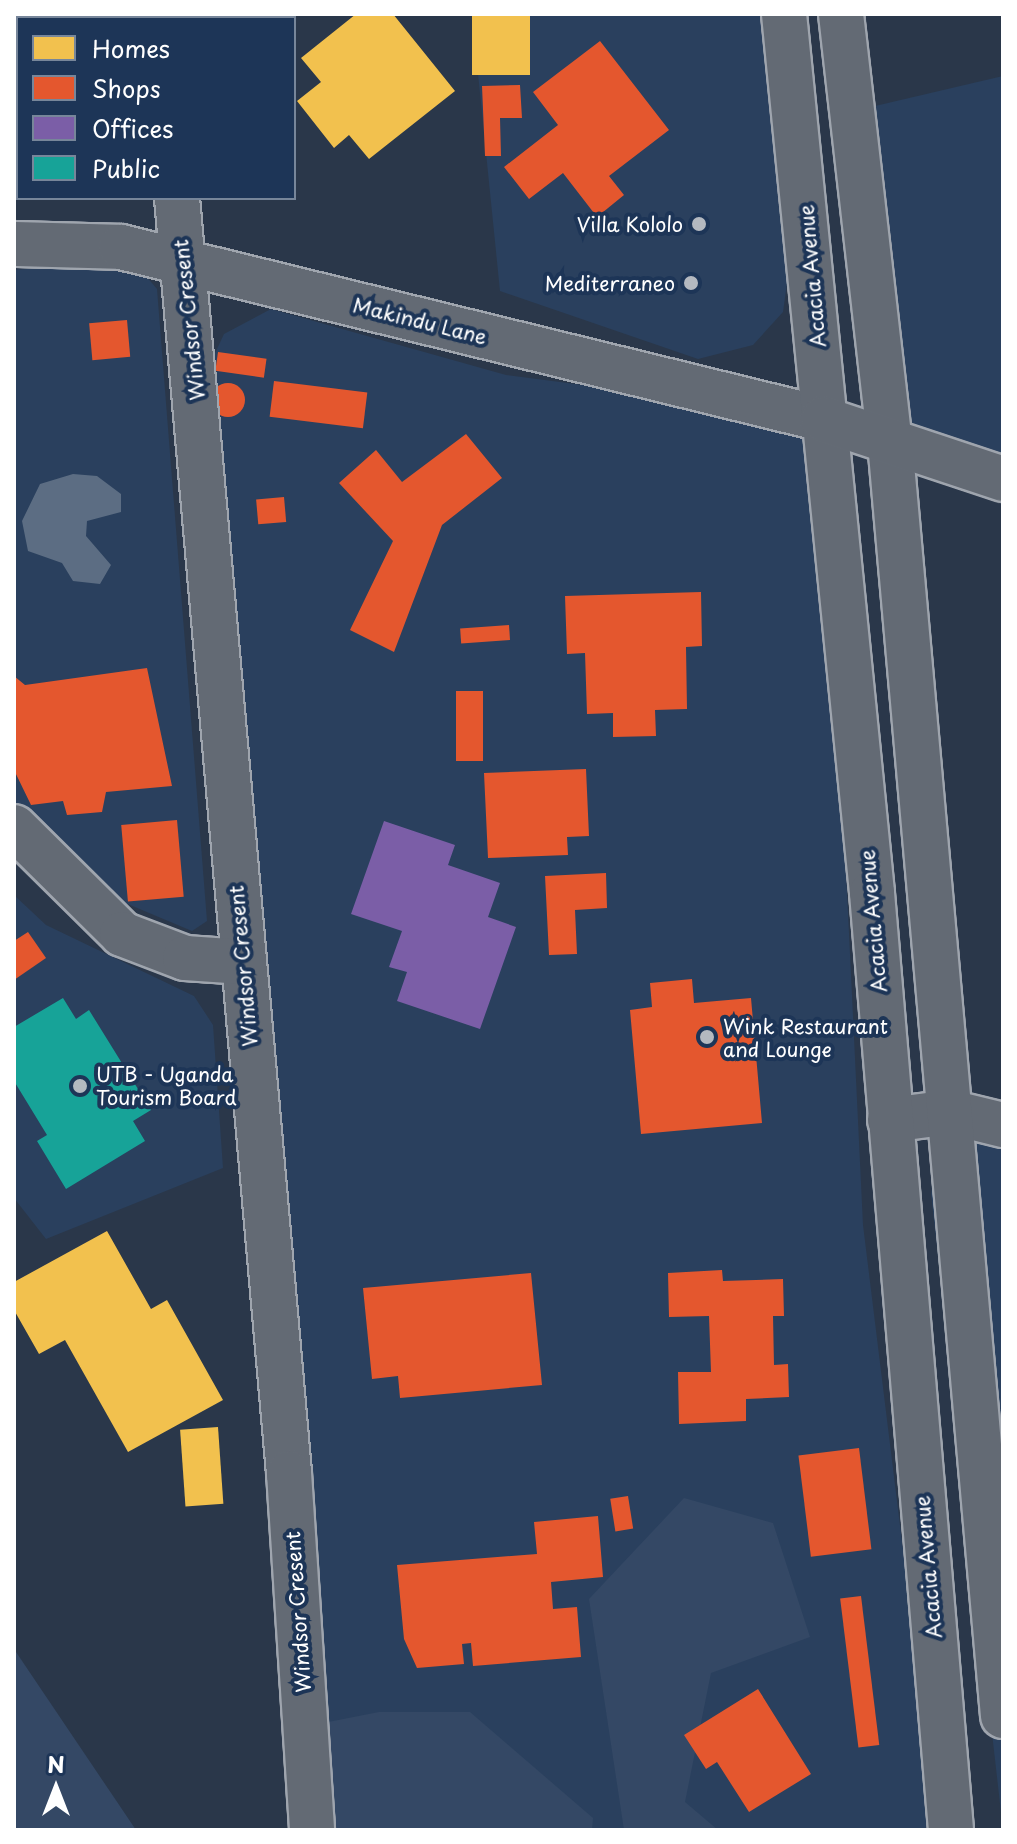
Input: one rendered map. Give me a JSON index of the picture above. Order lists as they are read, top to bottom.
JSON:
{
  "streets": {
    "main road": ["Acacia Avenue", "Windsor Cresent", "Makindu Lane"]
  },
  "crossings": [
    ["Acacia Avenue", "Makindu Lane"],
    ["Windsor Cresent", "Makindu Lane"]
  ],
  "places": [
    "Villa Kololo",
    "Mediterraneo",
    "Wink Restaurant and Lounge",
    "UTB - Uganda Tourism Board"
  ],
  "legend": [
    "Homes",
    "Shops",
    "Offices",
    "Public"
  ],
  "north": "top"
}
